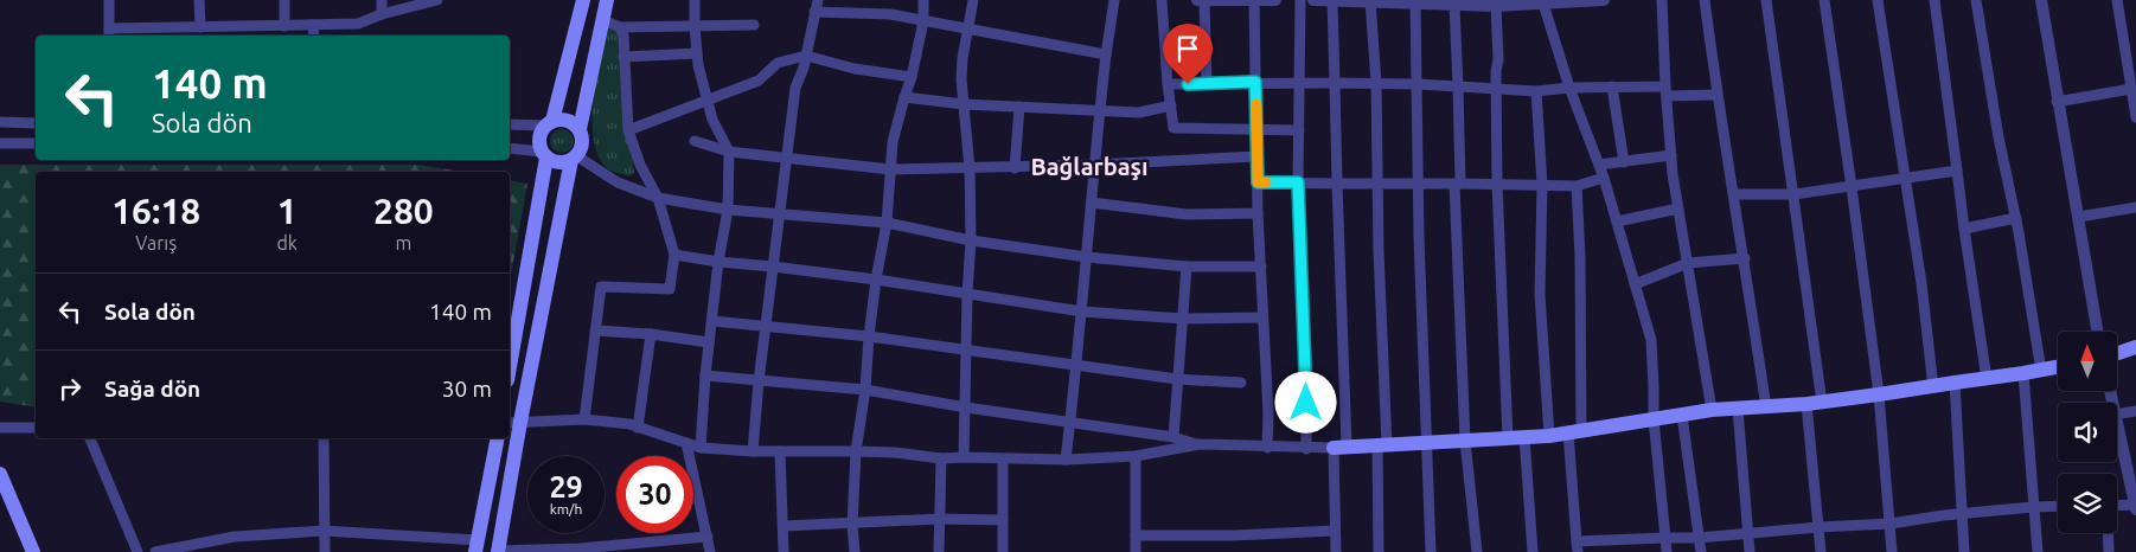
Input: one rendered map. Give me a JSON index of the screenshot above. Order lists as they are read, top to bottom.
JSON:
{
  "districts": ["Bağlarbaşı"],
  "north": "top",
  "page": {
    "turn": ["140 m", "Sola dön"],
    "eta": [
      "16:18",
      "Varış",
      "1",
      "dk",
      "280",
      "m"
    ],
    "list": [
      {
        "name": "Sola dön",
        "value": "140 m"
      },
      {
        "name": "Sağa dön",
        "value": "30 m"
      }
    ],
    "speed": "29 km/h",
    "limit": "30"
  }
}
